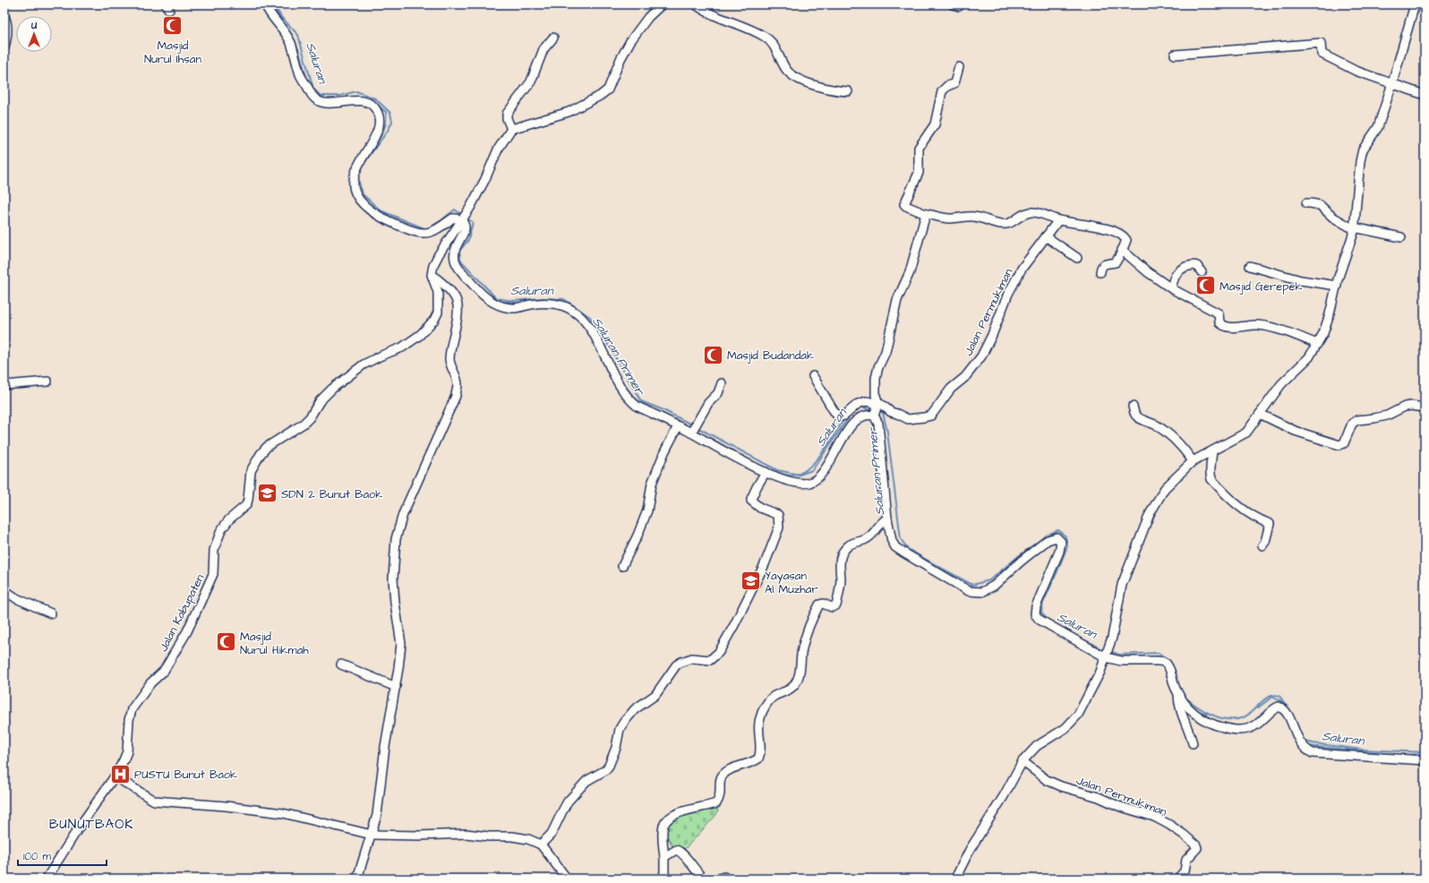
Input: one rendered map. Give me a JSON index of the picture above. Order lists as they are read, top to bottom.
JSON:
{
  "streets": {
    "street": ["Jalan Permukiman", "Jalan Kabupaten"]
  },
  "districts": ["BUNUTBAOK"],
  "water": ["Saluran", "Saluran Primer"],
  "places": {
    "mosque": [
      "Masjid Nurul Ihsan",
      "Masjid Gerepek",
      "Masjid Budandak",
      "Masjid Nurul Hikmah"
    ],
    "school or university": ["SDN 2 Bunut Baok", "Yayasan Al Muzhar"],
    "hospital": ["PUSTU Bunut Baok"]
  },
  "scale_bar": "100 m",
  "north": "top"
}
